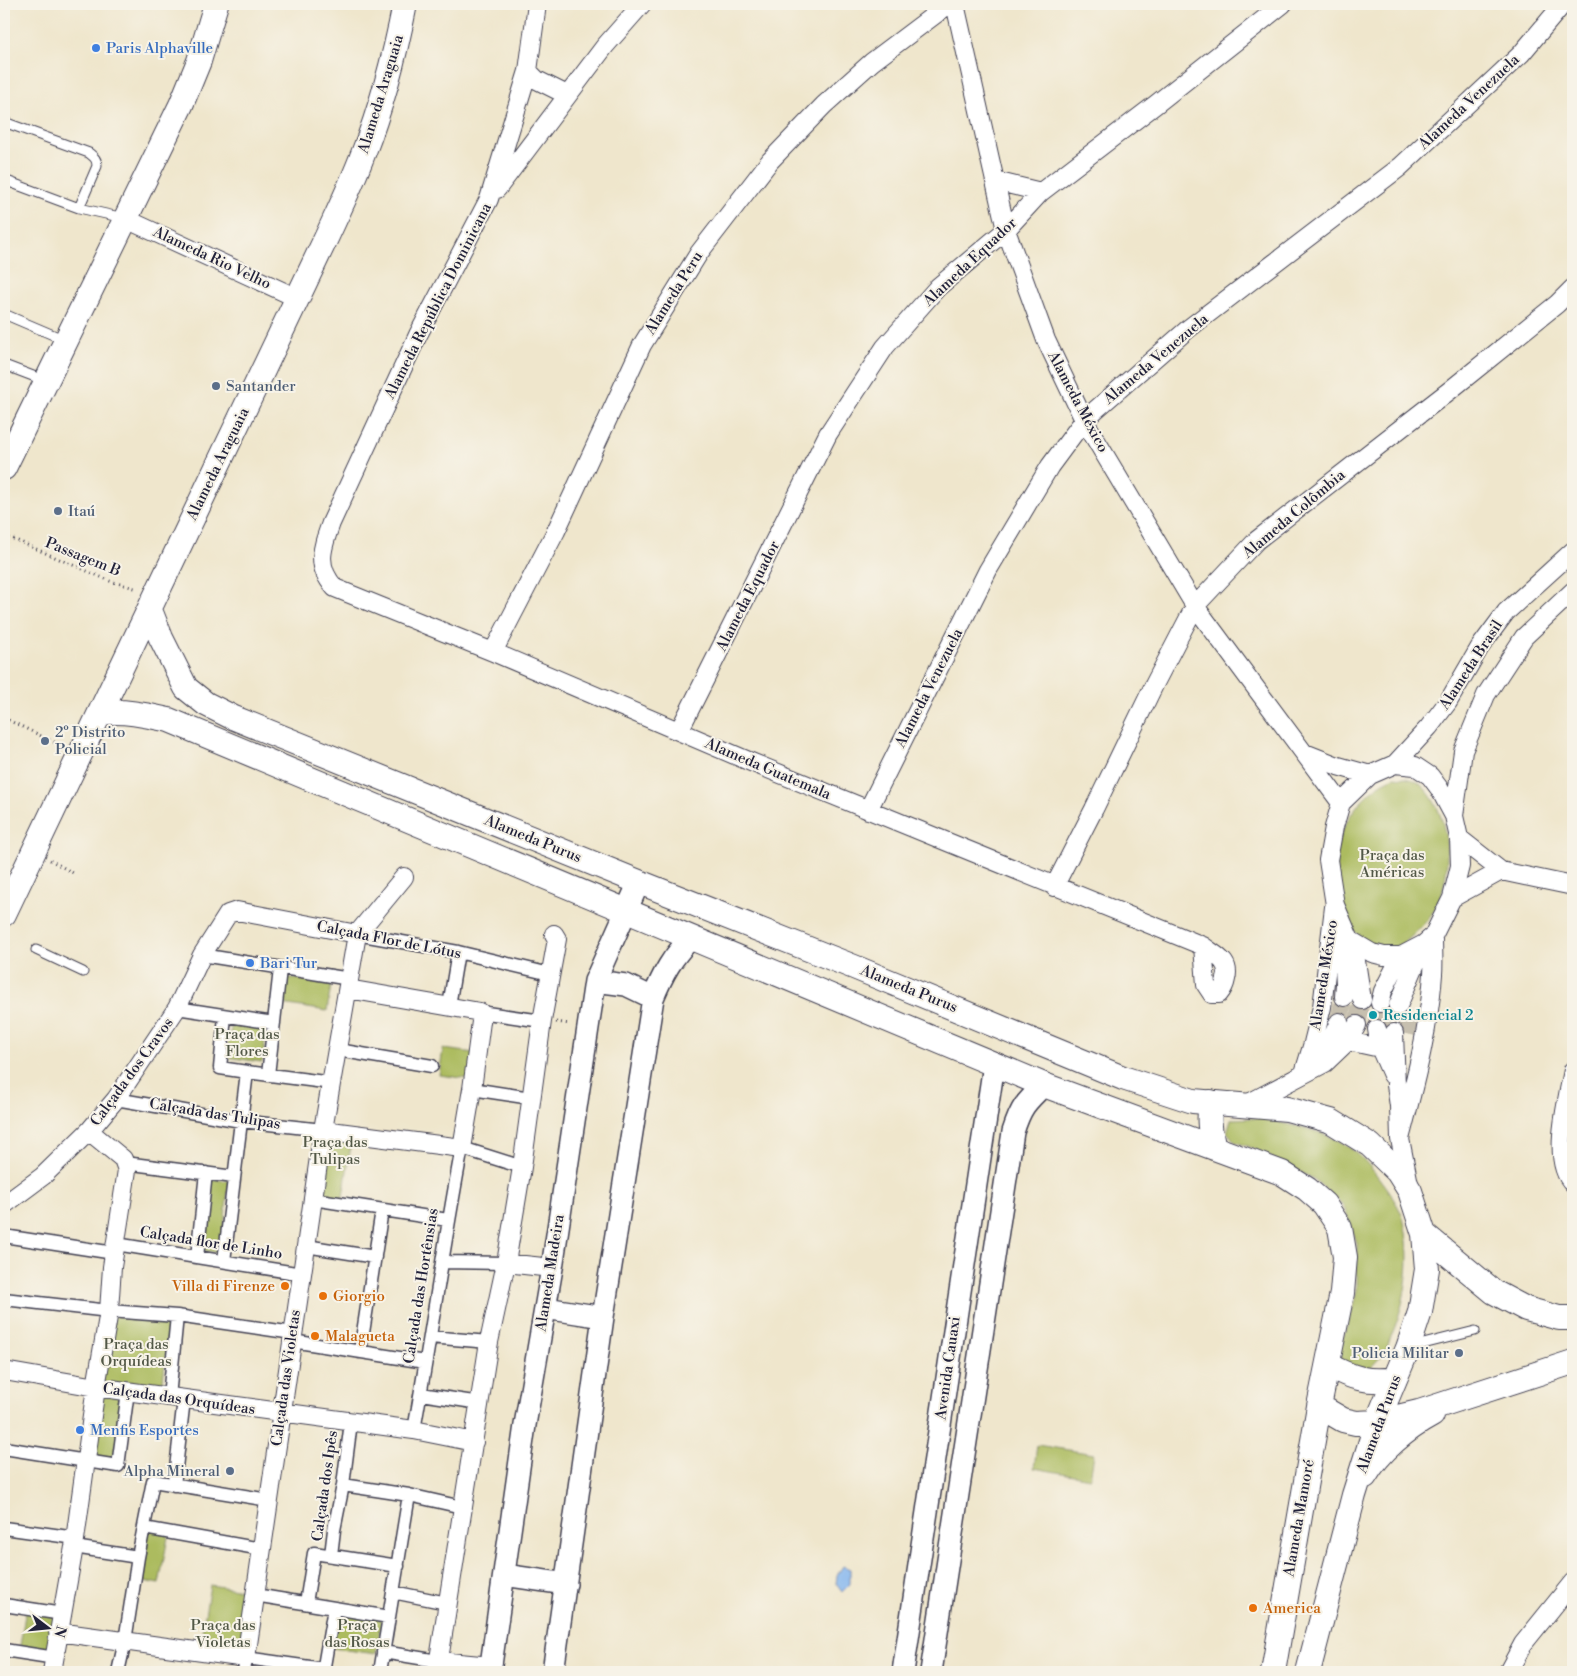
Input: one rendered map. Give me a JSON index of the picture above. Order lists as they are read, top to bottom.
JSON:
{
  "streets": {
    "main road": ["Alameda Araguaia", "Alameda Purus", "Alameda Mamoré"],
    "street": [
      "Alameda Venezuela",
      "Alameda Rio Velho",
      "Alameda Equador",
      "Alameda Peru",
      "Alameda República Dominicana",
      "Alameda México",
      "Alameda Colômbia",
      "Alameda Brasil",
      "Alameda Guatemala",
      "Calçada Flor de Lótus",
      "Calçada dos Cravos",
      "Calçada das Tulipas",
      "Calçada flor de Linho",
      "Alameda Madeira",
      "Calçada das Hortênsias",
      "Avenida Cauaxi",
      "Calçada das Violetas",
      "Calçada das Orquídeas",
      "Calçada dos Ipês"
    ],
    "path": ["Passagem B"]
  },
  "crossings": [
    ["Alameda Araguaia", "Alameda Rio Velho"],
    ["Alameda Araguaia", "Passagem B"],
    ["Alameda Araguaia", "Alameda Purus"],
    ["Alameda Venezuela", "Alameda México"],
    ["Alameda Venezuela", "Alameda Guatemala"],
    ["Alameda Equador", "Alameda México"],
    ["Alameda Equador", "Alameda Guatemala"],
    ["Alameda Peru", "Alameda Guatemala"],
    ["Alameda República Dominicana", "Alameda Guatemala"],
    ["Alameda México", "Alameda Colômbia"],
    ["Alameda México", "Alameda Brasil"],
    ["Alameda Colômbia", "Alameda Guatemala"],
    ["Passagem B", "Alameda Purus"],
    ["Alameda Purus", "Alameda Madeira"],
    ["Alameda Purus", "Avenida Cauaxi"],
    ["Alameda Purus", "Alameda Mamoré"],
    ["Calçada Flor de Lótus", "Calçada dos Cravos"],
    ["Calçada Flor de Lótus", "Calçada das Violetas"],
    ["Calçada dos Cravos", "Calçada das Tulipas"],
    ["Calçada das Tulipas", "Calçada das Hortênsias"],
    ["Calçada das Tulipas", "Calçada das Violetas"],
    ["Calçada flor de Linho", "Calçada das Violetas"],
    ["Calçada das Hortênsias", "Calçada das Orquídeas"],
    ["Calçada das Violetas", "Calçada das Orquídeas"],
    ["Calçada das Orquídeas", "Calçada dos Ipês"]
  ],
  "parks": [
    "Praça das Américas",
    "Praça das Flores",
    "Praça das Tulipas",
    "Praça das Orquídeas",
    "Praça das Violetas",
    "Praça das Rosas"
  ],
  "places": [
    "Paris Alphaville",
    "Santander",
    "Itaú",
    "2º Distrito Policial",
    "Bari Tur",
    "Residencial 2",
    "Villa di Firenze",
    "Giorgio",
    "Malagueta",
    "Policia Militar",
    "Menfis Esportes",
    "Alpha Mineral",
    "America"
  ],
  "north": "right"
}
